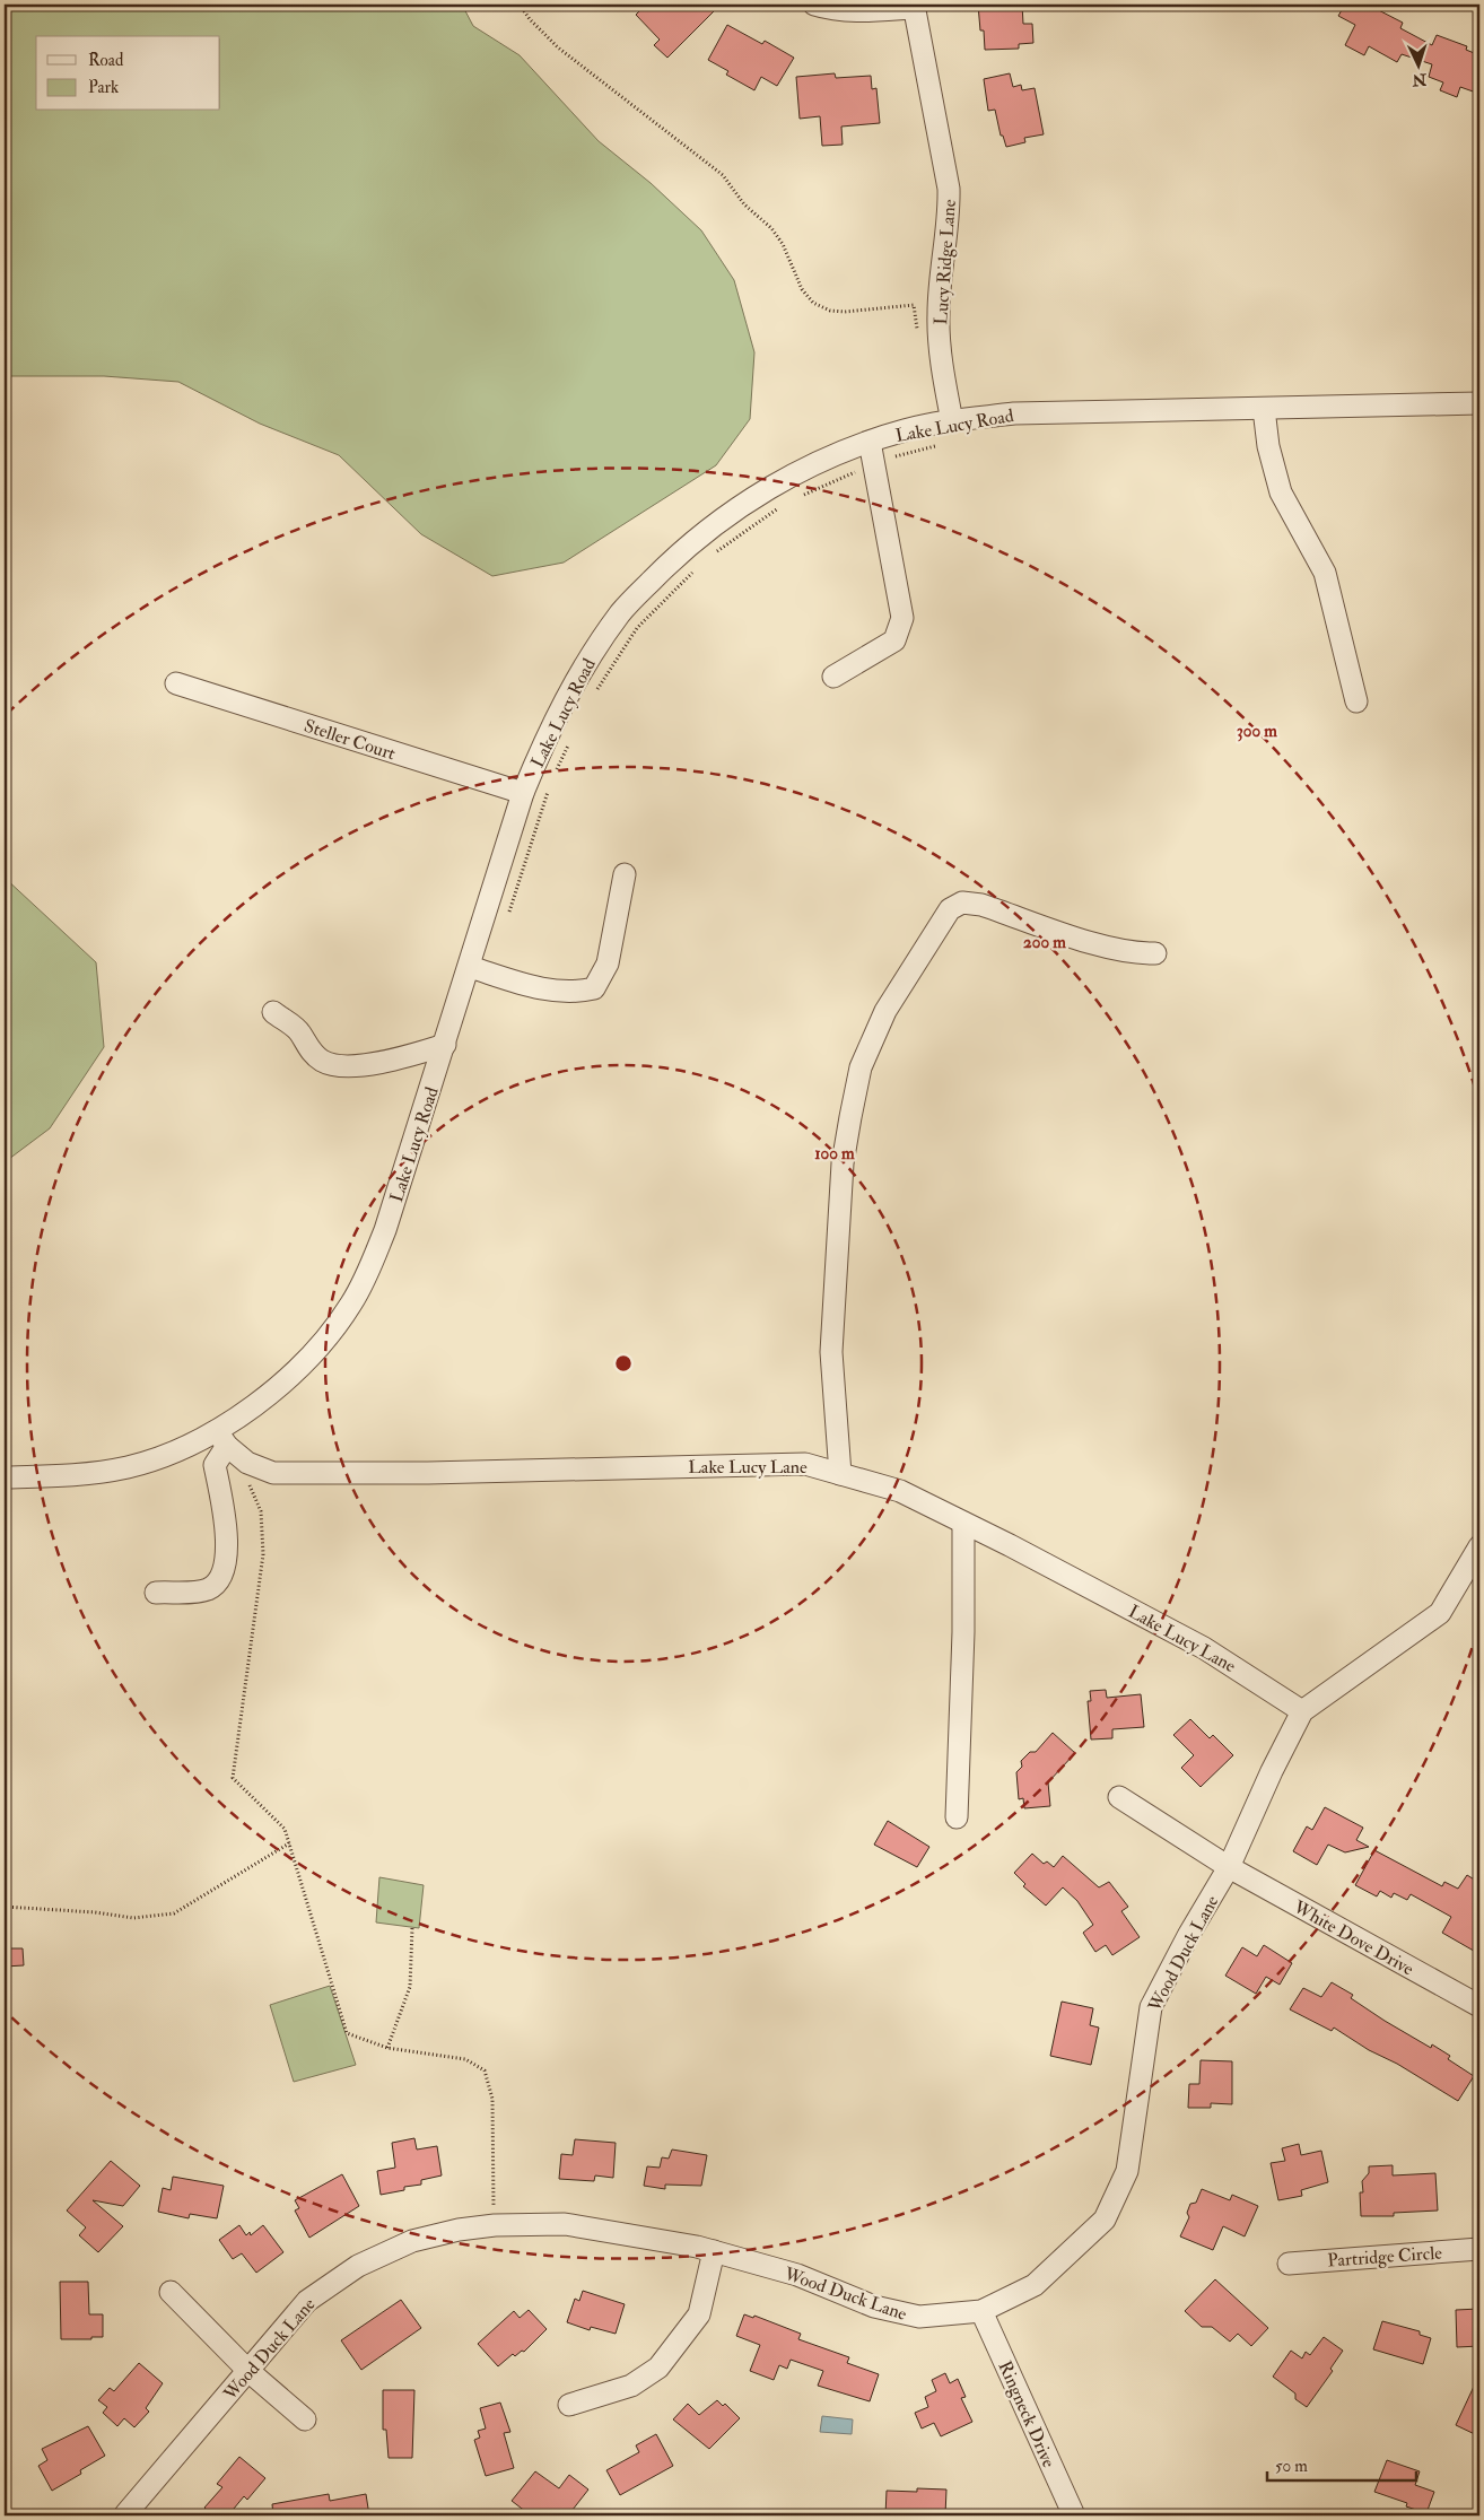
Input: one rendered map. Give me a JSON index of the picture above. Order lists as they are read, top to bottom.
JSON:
{
  "streets": {
    "street": [
      "Lucy Ridge Lane",
      "Lake Lucy Road",
      "Steller Court",
      "Lake Lucy Lane",
      "White Dove Drive",
      "Wood Duck Lane",
      "Partridge Circle",
      "Ringneck Drive"
    ]
  },
  "crossings": [
    ["Lucy Ridge Lane", "Lake Lucy Road"],
    ["Lake Lucy Road", "Steller Court"],
    ["Lake Lucy Road", "Lake Lucy Lane"],
    ["Lake Lucy Lane", "Wood Duck Lane"],
    ["White Dove Drive", "Wood Duck Lane"],
    ["Wood Duck Lane", "Ringneck Drive"]
  ],
  "legend": ["Road", "Park"],
  "scale_bar": "50 m",
  "north": "bottom",
  "rings": ["300 m", "200 m", "100 m"]
}
